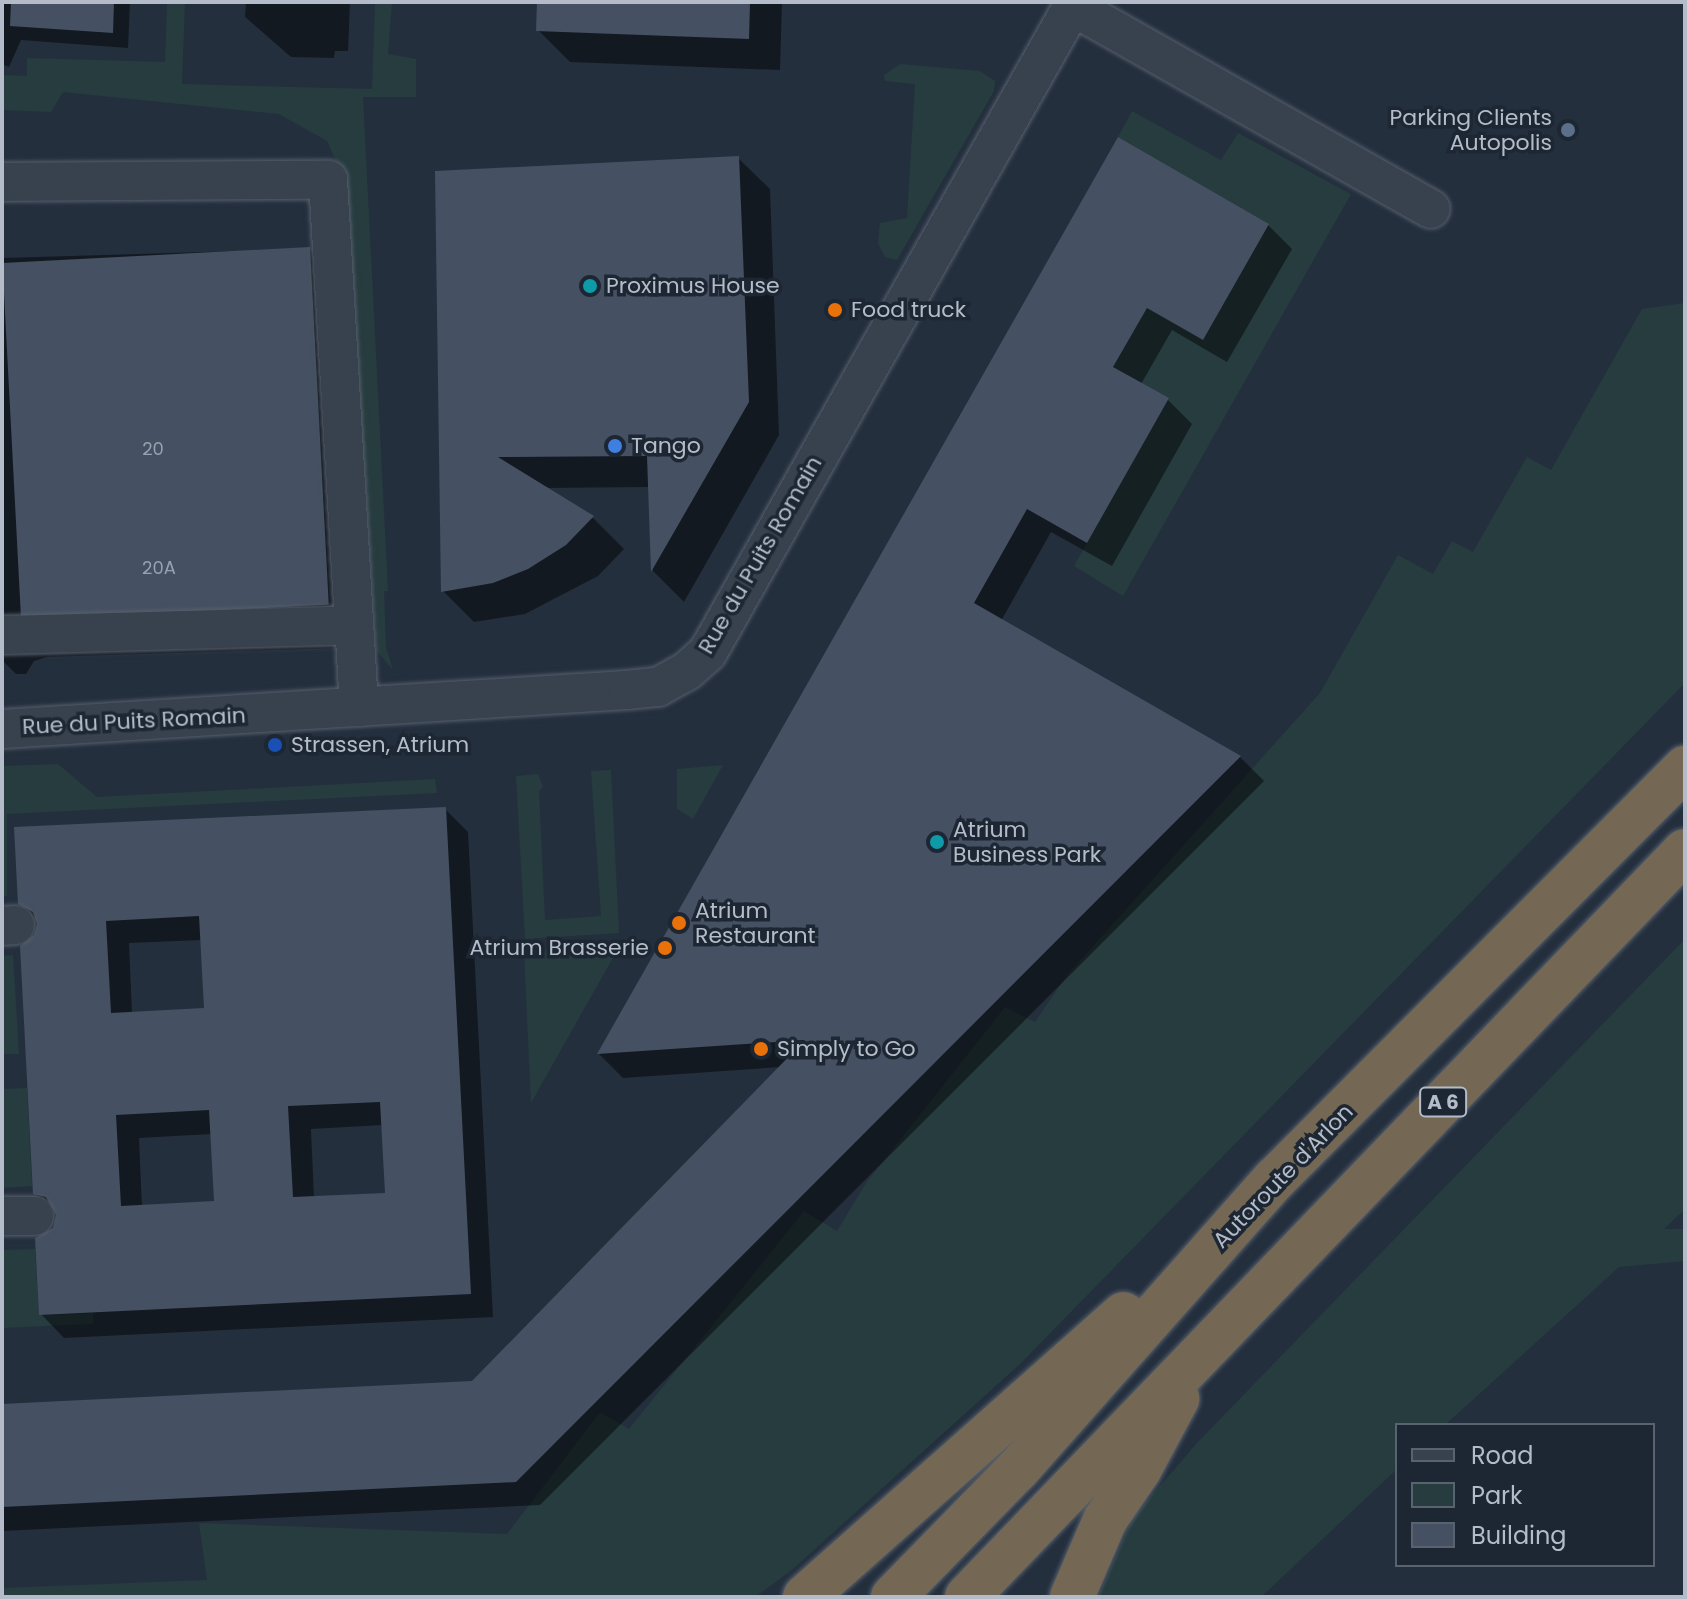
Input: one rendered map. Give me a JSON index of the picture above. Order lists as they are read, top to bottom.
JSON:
{
  "streets": {
    "highway": ["A 6", "Autoroute d'Arlon"],
    "street": ["Rue du Puits Romain"]
  },
  "places": [
    "Parking Clients Autopolis",
    "Proximus House",
    "Food truck",
    "Tango",
    "Strassen, Atrium",
    "Atrium Business Park",
    "Atrium Restaurant",
    "Atrium Brasserie",
    "Simply to Go"
  ],
  "house_numbers": ["20", "20A"],
  "legend": ["Road", "Park", "Building"]
}
